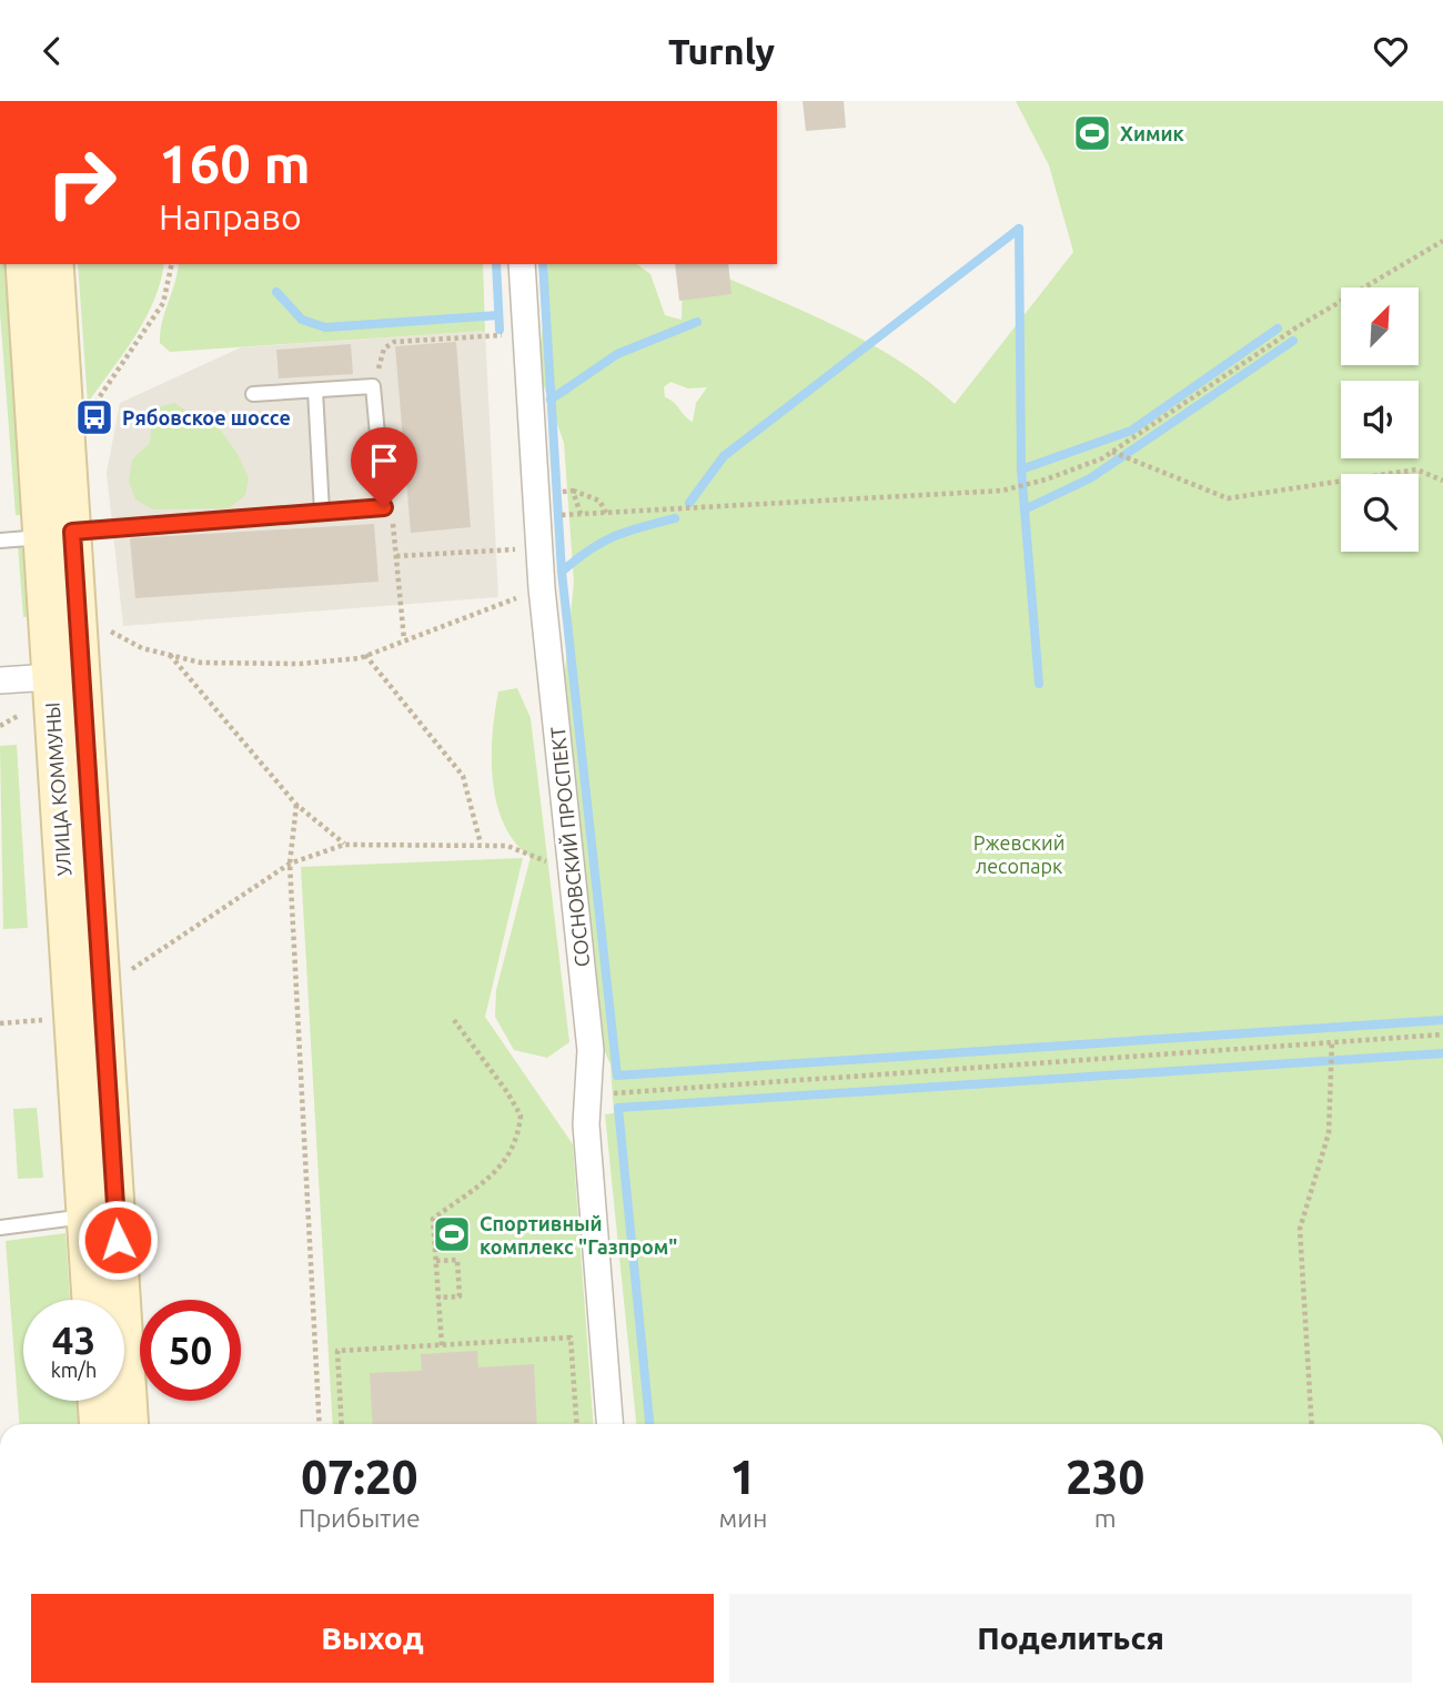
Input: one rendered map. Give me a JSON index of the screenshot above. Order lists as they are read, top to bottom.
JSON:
{
  "streets": {
    "main road": ["УЛИЦА КОММУНЫ"],
    "street": ["СОСНОВСКИЙ ПРОСПЕКТ"]
  },
  "parks": ["Ржевский лесопарк"],
  "places": {
    "sports": ["Химик", "Cпортивный комплекс \"Газпром\""],
    "bus stop": ["Рябовское шоссе"]
  },
  "north": "top right",
  "page": {
    "header": "Turnly",
    "turn": ["160 m", "Направо"],
    "speed": "43 km/h",
    "limit": "50",
    "eta": [
      "07:20",
      "Прибытие",
      "1",
      "мин",
      "230",
      "m"
    ],
    "buttons": ["Выход", "Поделиться"]
  }
}
